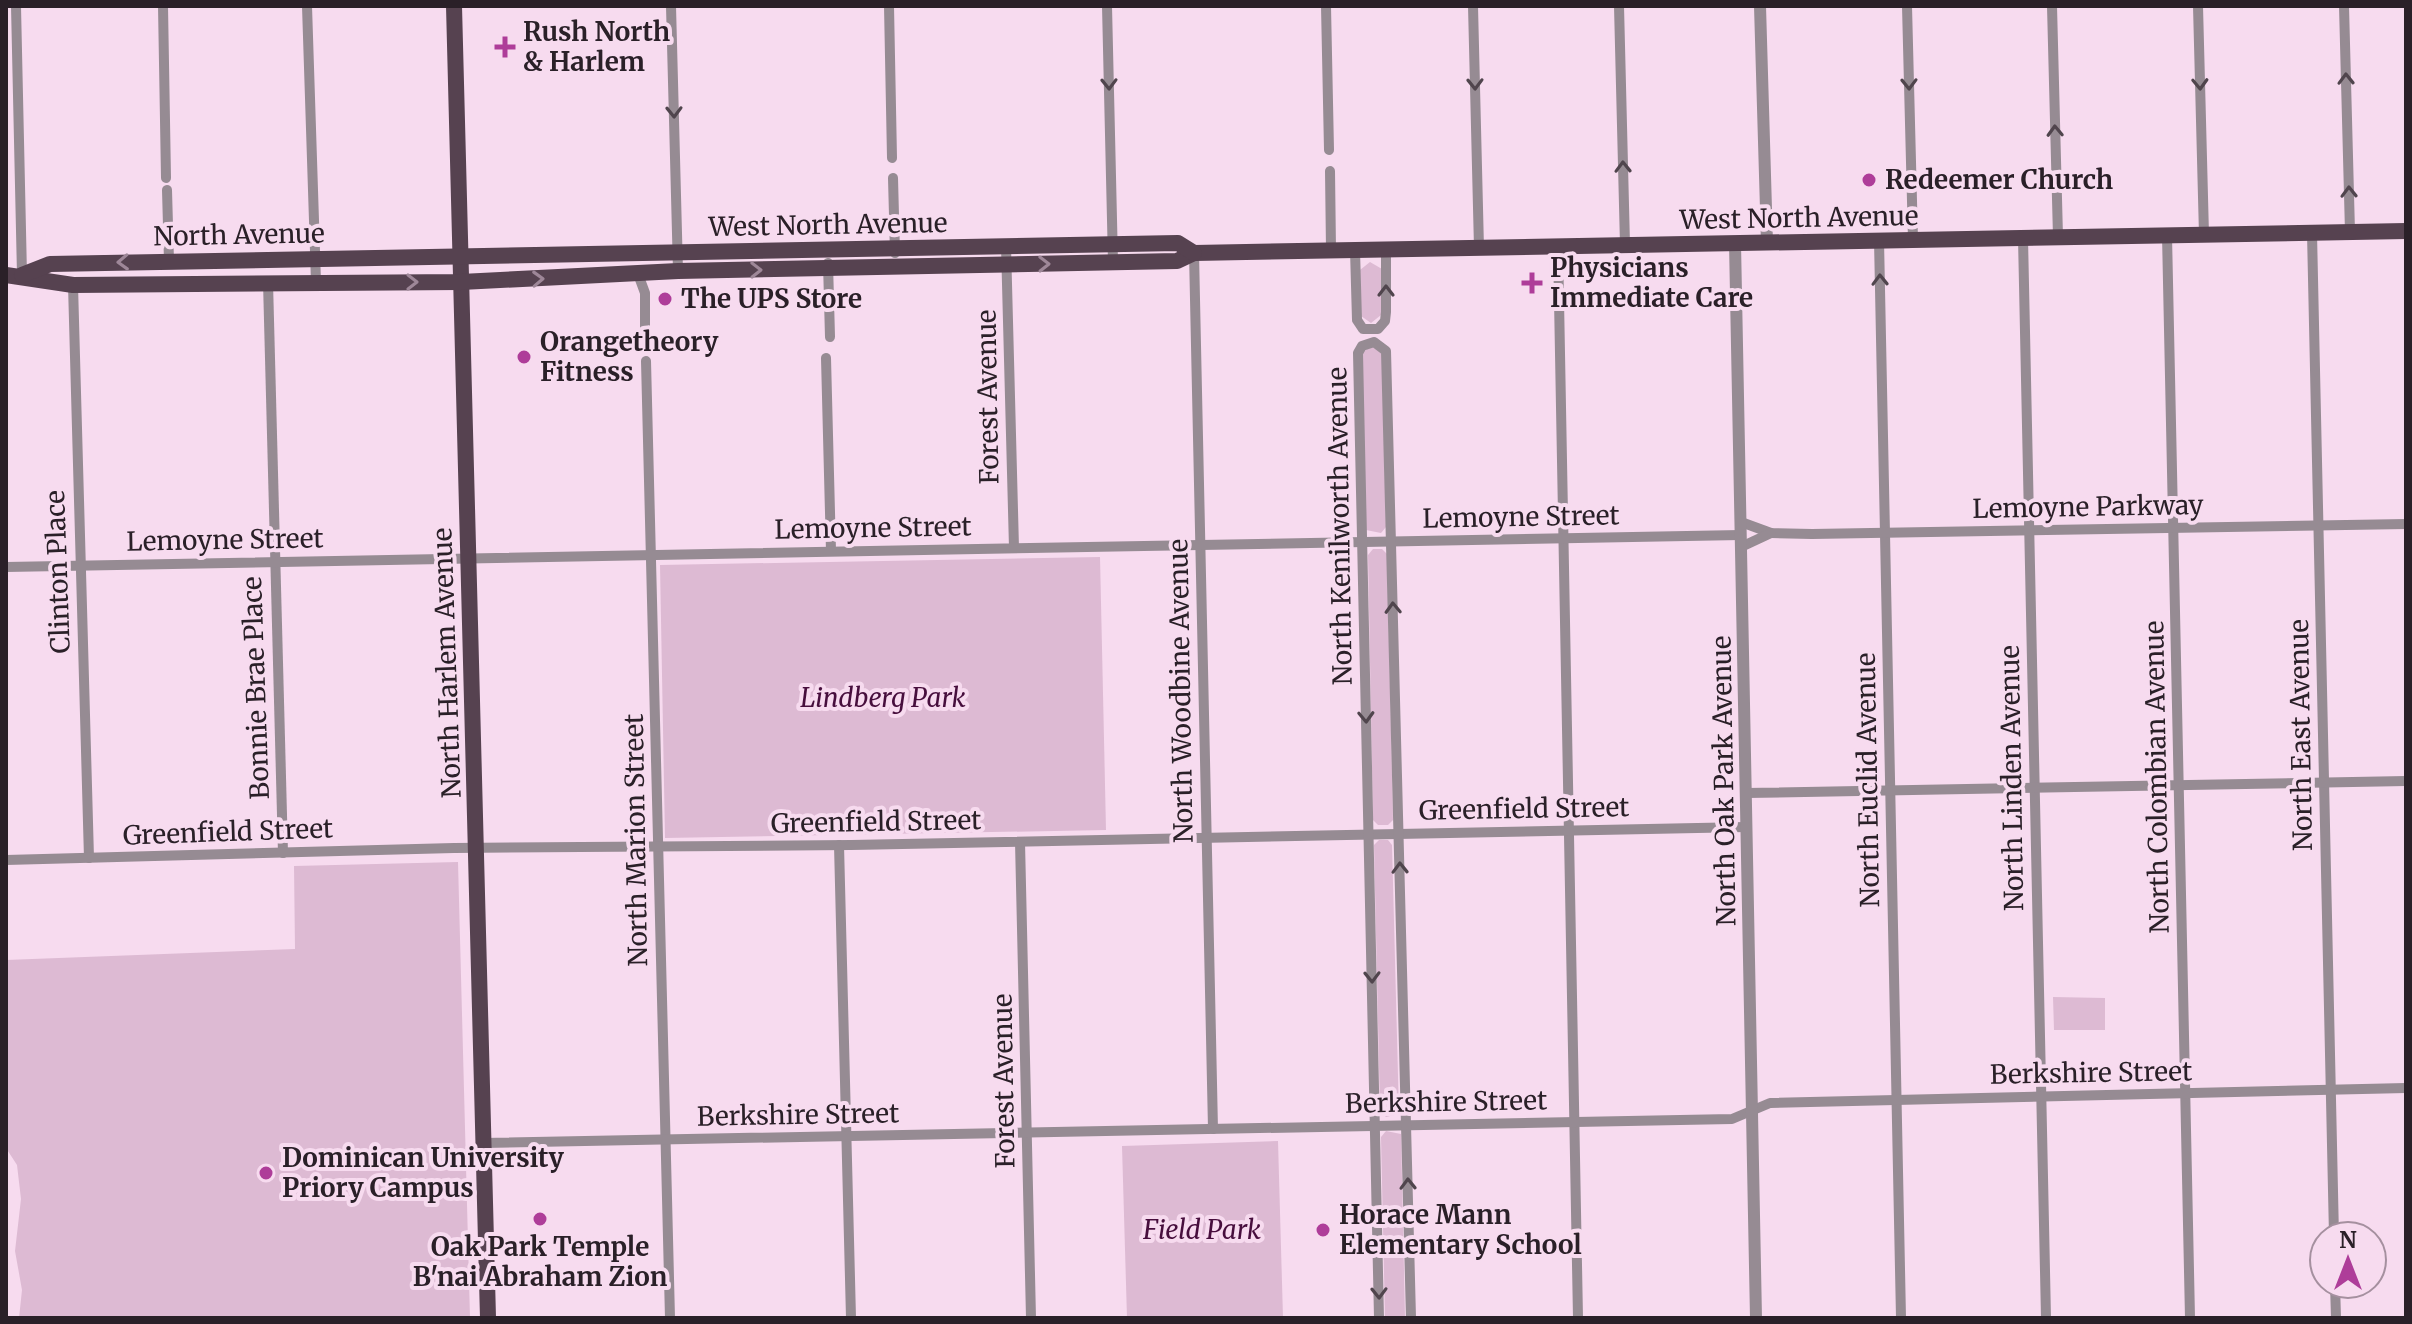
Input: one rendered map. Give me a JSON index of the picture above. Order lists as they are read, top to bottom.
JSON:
{
  "streets": {
    "main road": ["West North Avenue", "North Avenue", "North Harlem Avenue"],
    "street": [
      "Forest Avenue",
      "Lemoyne Parkway",
      "Lemoyne Street",
      "North Kenilworth Avenue",
      "Clinton Place",
      "Bonnie Brae Place",
      "North Woodbine Avenue",
      "North East Avenue",
      "North Colombian Avenue",
      "North Linden Avenue",
      "North Euclid Avenue",
      "North Oak Park Avenue",
      "Greenfield Street",
      "North Marion Street",
      "Berkshire Street"
    ]
  },
  "crossings": [
    ["West North Avenue", "North Avenue"],
    ["West North Avenue", "Forest Avenue"],
    ["West North Avenue", "North Harlem Avenue"],
    ["West North Avenue", "North Woodbine Avenue"],
    ["West North Avenue", "North East Avenue"],
    ["West North Avenue", "North Colombian Avenue"],
    ["West North Avenue", "North Linden Avenue"],
    ["West North Avenue", "North Euclid Avenue"],
    ["West North Avenue", "North Oak Park Avenue"],
    ["North Avenue", "Clinton Place"],
    ["North Avenue", "North Harlem Avenue"],
    ["North Avenue", "Bonnie Brae Place"],
    ["Forest Avenue", "Lemoyne Street"],
    ["Forest Avenue", "Greenfield Street"],
    ["Forest Avenue", "Berkshire Street"],
    ["Lemoyne Parkway", "Lemoyne Street"],
    ["Lemoyne Parkway", "North East Avenue"],
    ["Lemoyne Parkway", "North Colombian Avenue"],
    ["Lemoyne Parkway", "North Linden Avenue"],
    ["Lemoyne Parkway", "North Euclid Avenue"],
    ["Lemoyne Parkway", "North Oak Park Avenue"],
    ["Lemoyne Street", "North Kenilworth Avenue"],
    ["Lemoyne Street", "Clinton Place"],
    ["Lemoyne Street", "North Harlem Avenue"],
    ["Lemoyne Street", "Bonnie Brae Place"],
    ["Lemoyne Street", "North Woodbine Avenue"],
    ["Lemoyne Street", "North Oak Park Avenue"],
    ["Lemoyne Street", "North Marion Street"],
    ["North Kenilworth Avenue", "Greenfield Street"],
    ["North Kenilworth Avenue", "Berkshire Street"],
    ["Clinton Place", "Greenfield Street"],
    ["North Harlem Avenue", "Greenfield Street"],
    ["North Harlem Avenue", "Berkshire Street"],
    ["Bonnie Brae Place", "Greenfield Street"],
    ["North Woodbine Avenue", "Greenfield Street"],
    ["North Woodbine Avenue", "Berkshire Street"],
    ["North East Avenue", "Berkshire Street"],
    ["North Colombian Avenue", "Berkshire Street"],
    ["North Linden Avenue", "Berkshire Street"],
    ["North Euclid Avenue", "Berkshire Street"],
    ["North Oak Park Avenue", "Greenfield Street"],
    ["North Oak Park Avenue", "Berkshire Street"],
    ["Greenfield Street", "North Marion Street"],
    ["North Marion Street", "Berkshire Street"]
  ],
  "parks": ["Lindberg Park", "Field Park"],
  "places": {
    "health": ["Rush North & Harlem", "Physicians Immediate Care"],
    "other": [
      "Redeemer Church",
      "The UPS Store",
      "Orangetheory Fitness",
      "Dominican University Priory Campus",
      "Oak Park Temple B'nai Abraham Zion",
      "Horace Mann Elementary School"
    ]
  },
  "north": "top"
}
